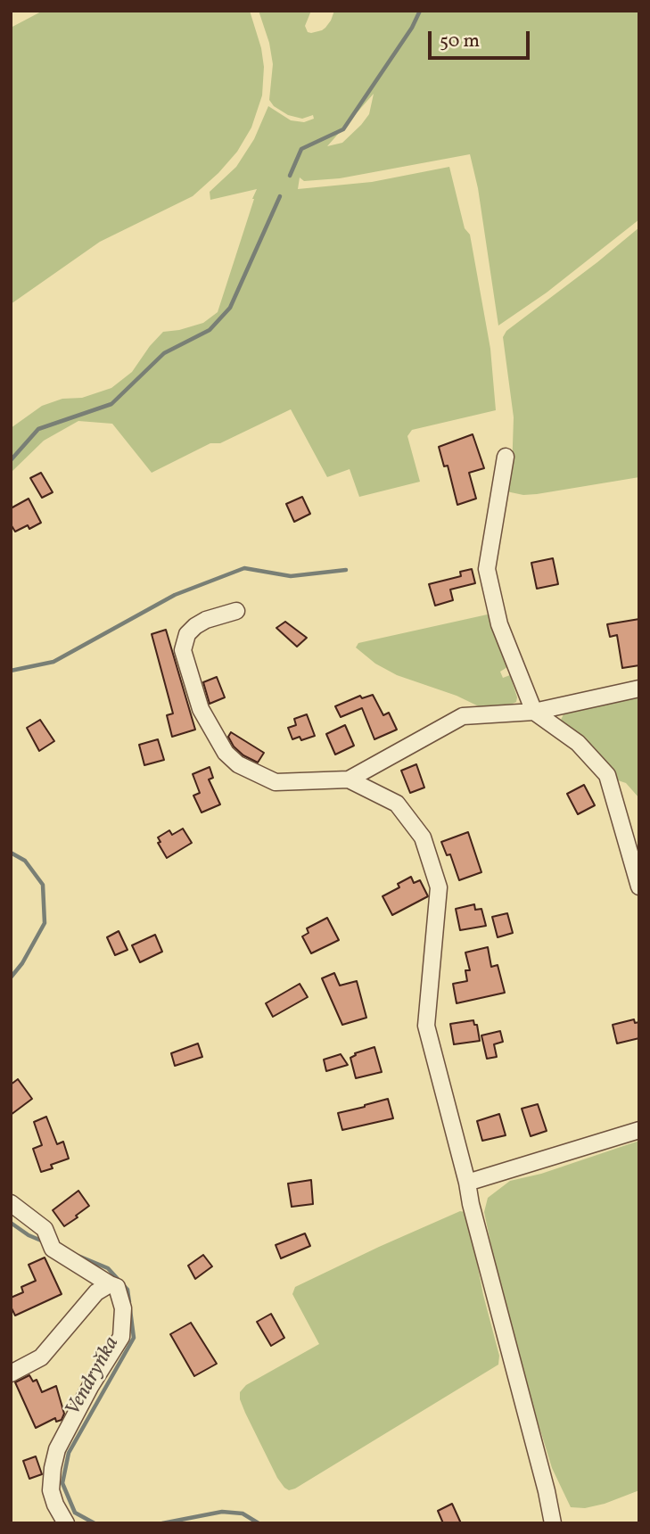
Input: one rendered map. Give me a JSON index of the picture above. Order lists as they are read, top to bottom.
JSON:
{
  "water": ["Vendryňka"],
  "scale_bar": "50 m"
}
